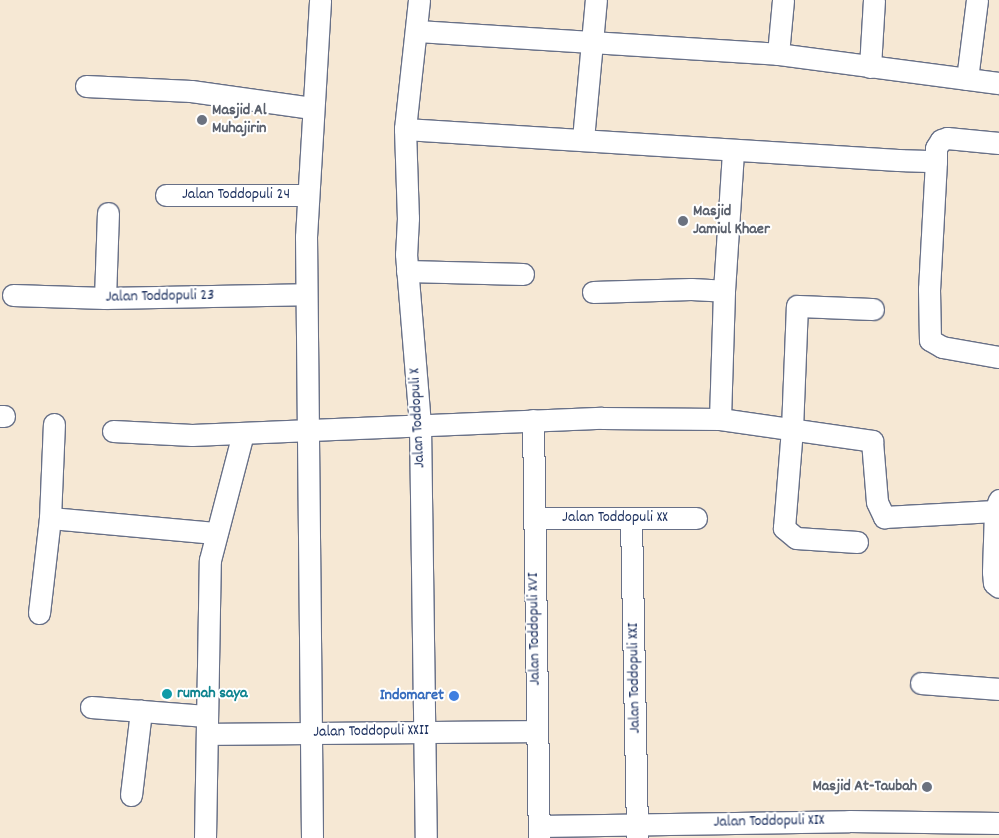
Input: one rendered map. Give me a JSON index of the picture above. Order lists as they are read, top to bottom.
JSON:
{
  "streets": {
    "street": [
      "Jalan Toddopuli 24",
      "Jalan Toddopuli 23",
      "Jalan Toddopuli X",
      "Jalan Toddopuli XX",
      "Jalan Toddopuli XVI",
      "Jalan Toddopuli XXI",
      "Jalan Toddopuli XXII",
      "Jalan Toddopuli XIX"
    ]
  },
  "crossings": [
    ["Jalan Toddopuli X", "Jalan Toddopuli XXII"],
    ["Jalan Toddopuli XX", "Jalan Toddopuli XVI"],
    ["Jalan Toddopuli XX", "Jalan Toddopuli XXI"],
    ["Jalan Toddopuli XVI", "Jalan Toddopuli XXII"],
    ["Jalan Toddopuli XVI", "Jalan Toddopuli XIX"],
    ["Jalan Toddopuli XXI", "Jalan Toddopuli XIX"]
  ],
  "places": [
    "Masjid Al Muhajirin",
    "Masjid Jamiul Khaer",
    "rumah saya",
    "Indomaret",
    "Masjid At-Taubah"
  ]
}
